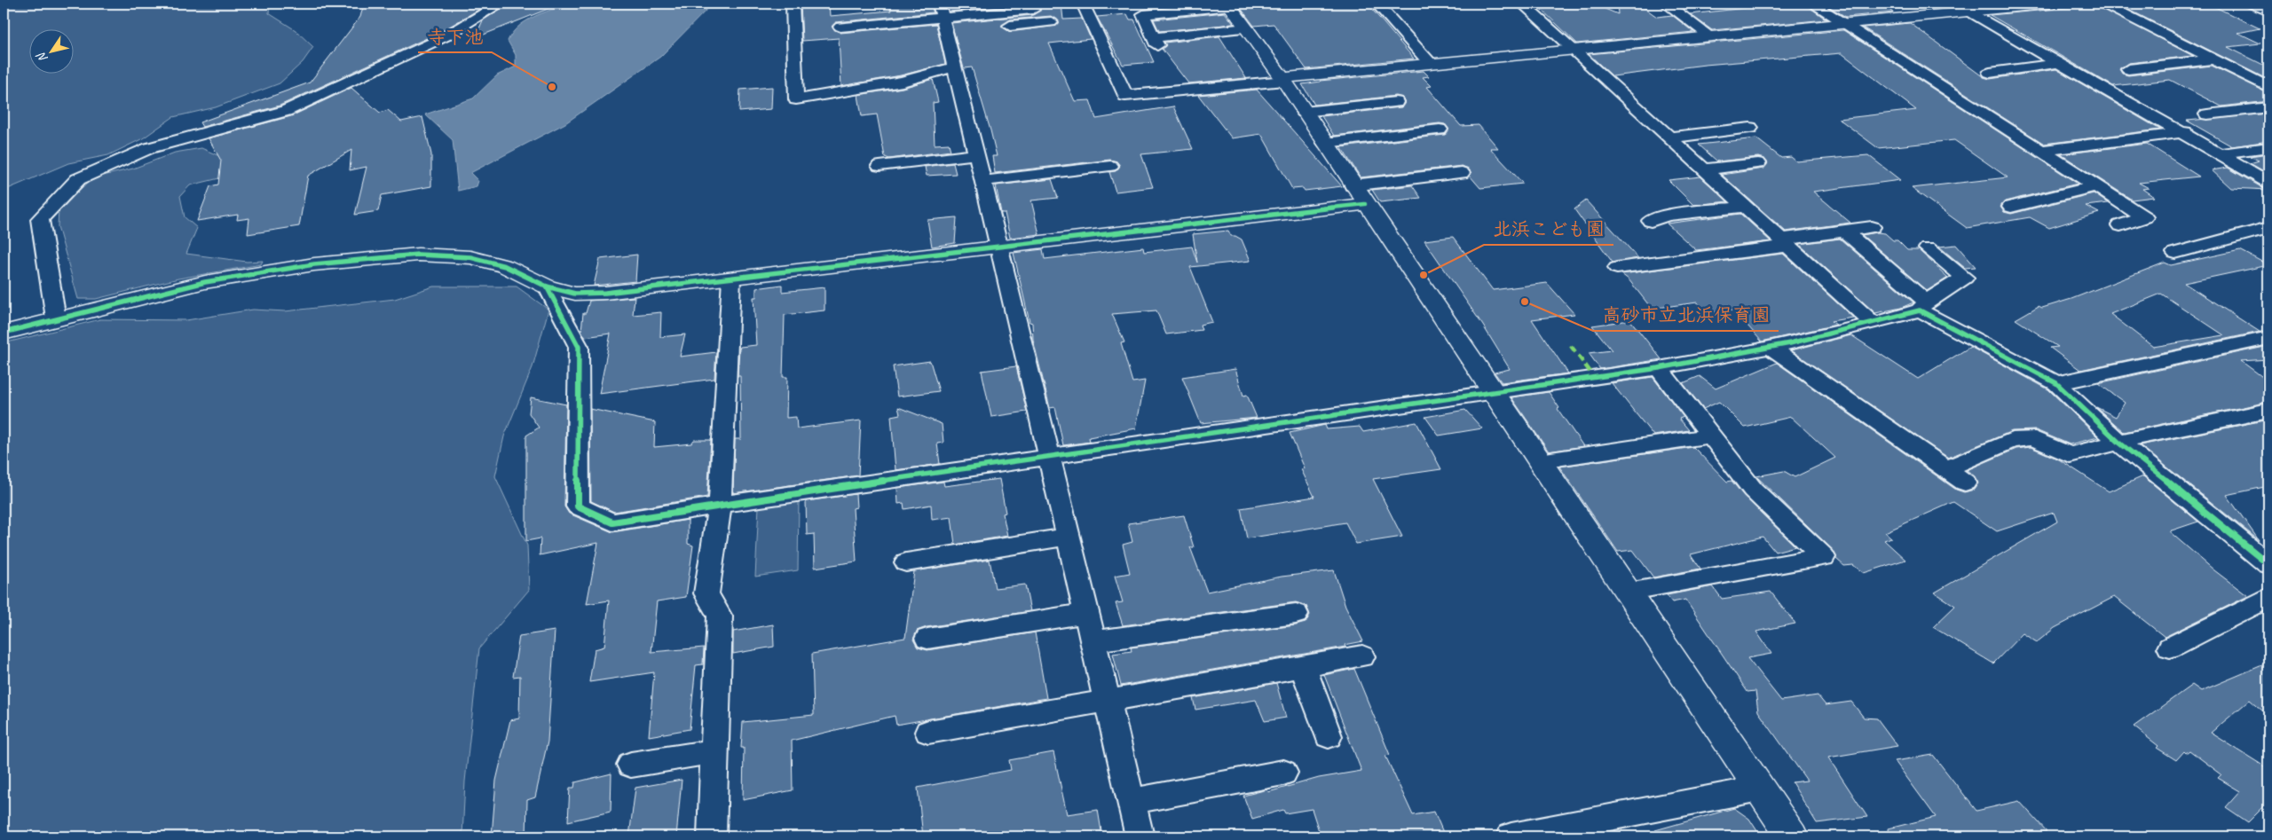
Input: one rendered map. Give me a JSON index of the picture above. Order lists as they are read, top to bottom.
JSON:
{
  "places": ["寺下池", "北浜こども園", "高砂市立北浜保育園"],
  "north": "bottom left"
}
